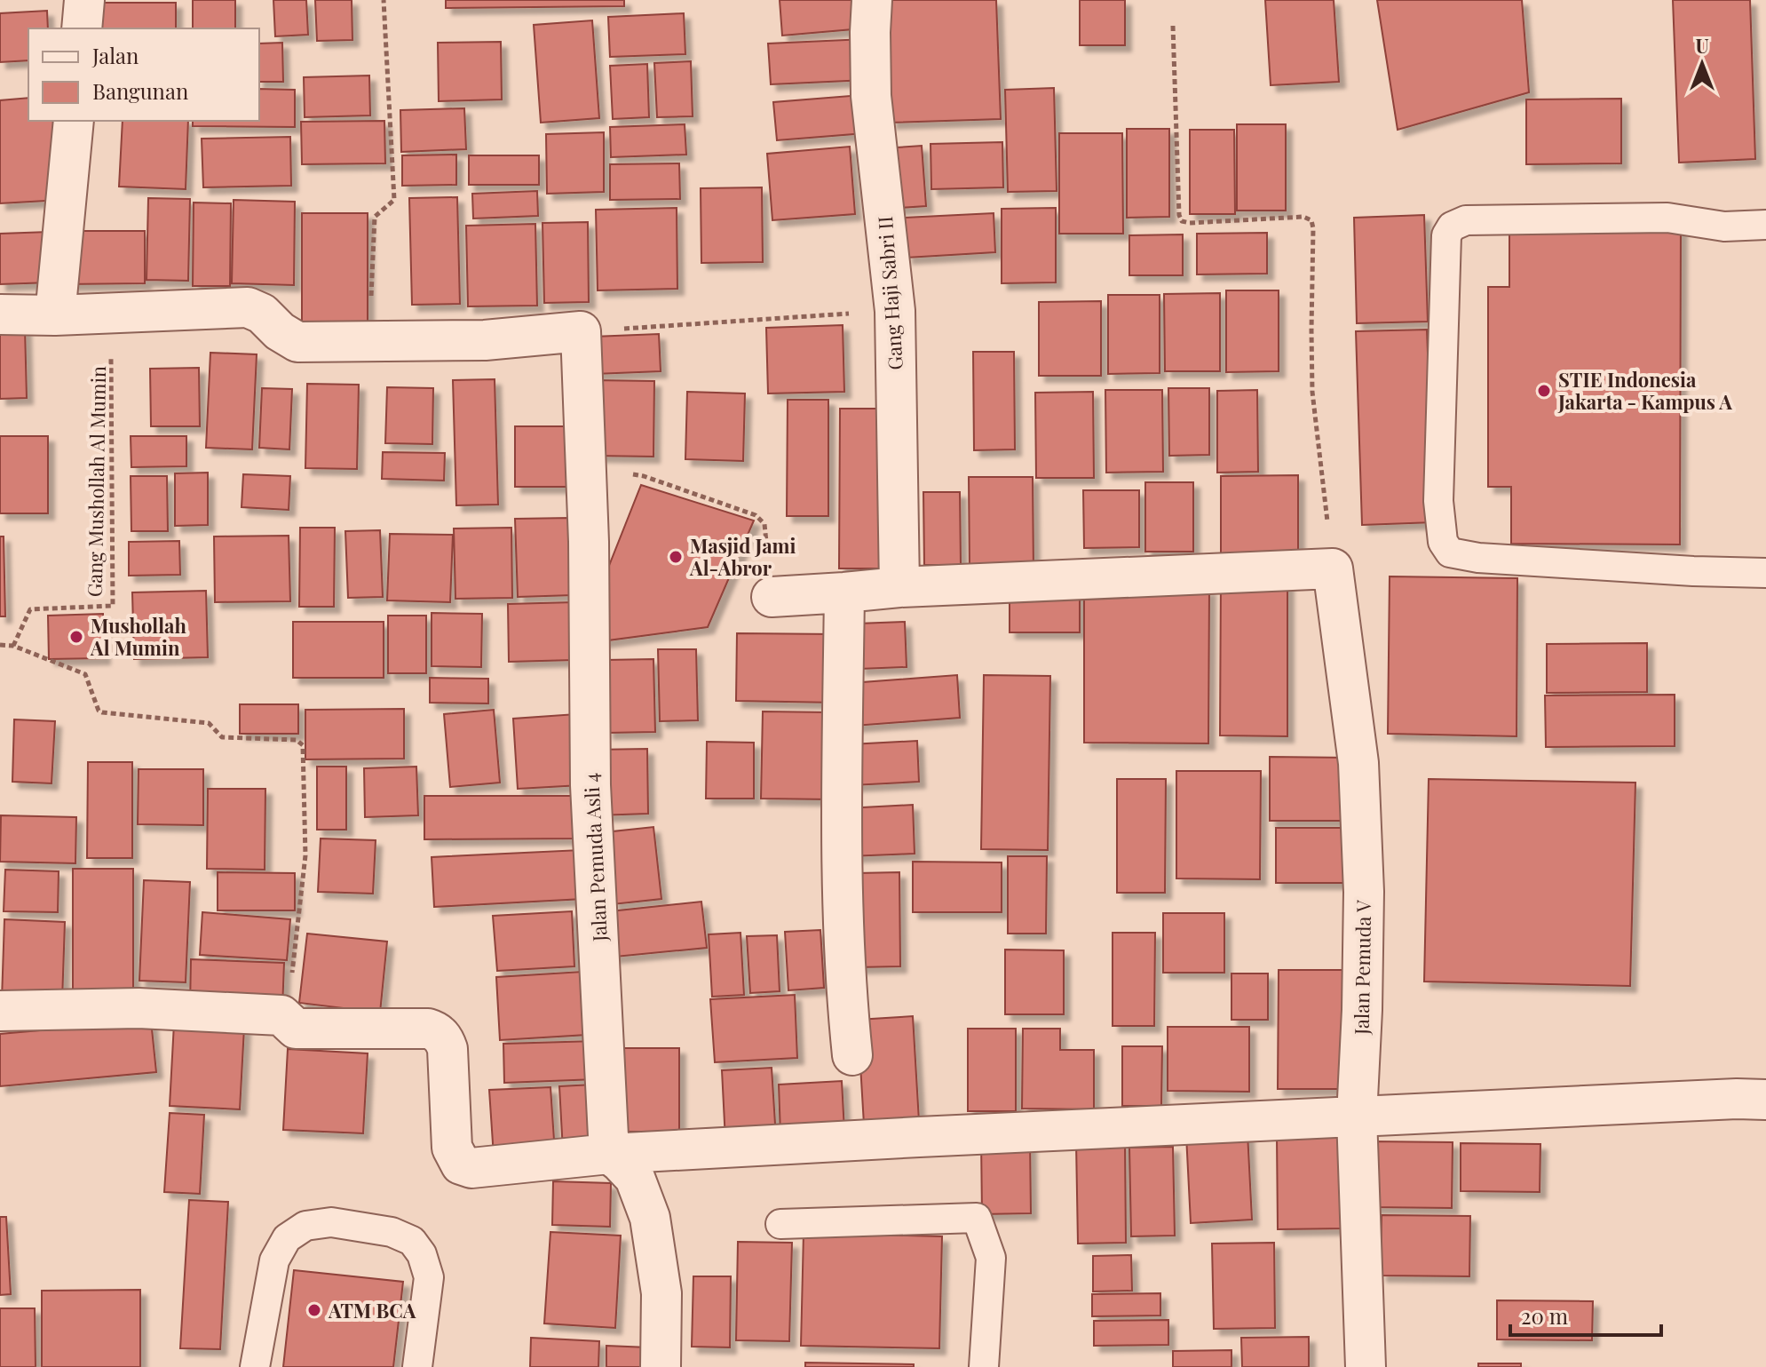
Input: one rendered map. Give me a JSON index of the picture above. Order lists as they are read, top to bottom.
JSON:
{
  "streets": {
    "street": ["Gang Haji Sabri II", "Jalan Pemuda Asli 4", "Jalan Pemuda V"],
    "path": ["Gang Mushollah Al Mumin"]
  },
  "places": [
    "STIE Indonesia Jakarta - Kampus A",
    "Masjid Jami Al-Abror",
    "Mushollah Al Mumin",
    "ATM BCA"
  ],
  "legend": ["Jalan", "Bangunan"],
  "scale_bar": "20 m",
  "north": "top"
}
